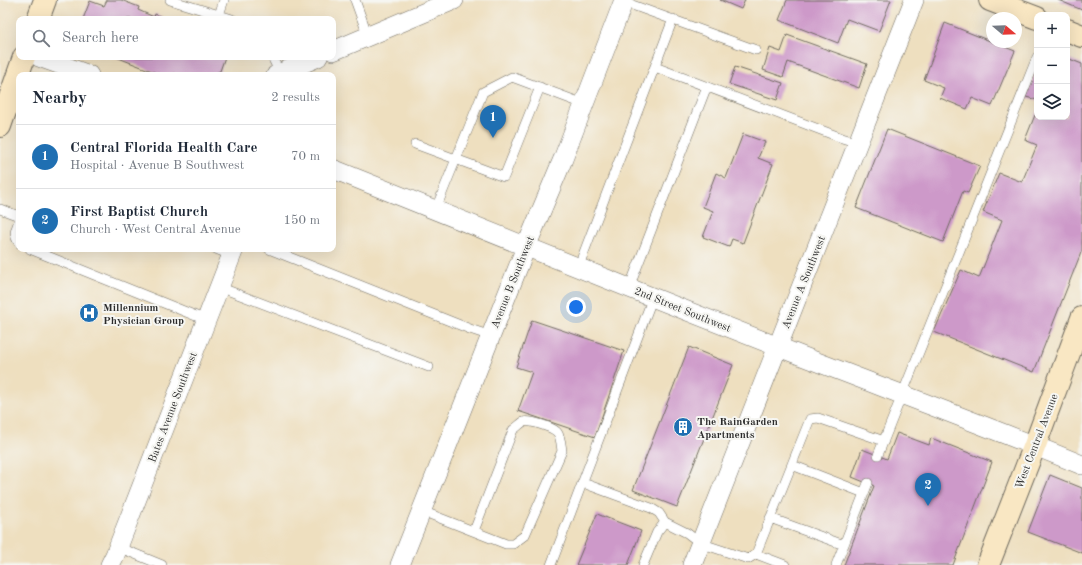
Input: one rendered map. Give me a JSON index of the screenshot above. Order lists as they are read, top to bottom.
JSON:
{
  "streets": {
    "main road": ["West Central Avenue"],
    "street": [
      "Avenue B Southwest",
      "Avenue A Southwest",
      "2nd Street Southwest",
      "Bates Avenue Southwest"
    ]
  },
  "crossings": [
    ["Avenue B Southwest", "2nd Street Southwest"],
    ["Avenue A Southwest", "2nd Street Southwest"],
    ["2nd Street Southwest", "West Central Avenue"]
  ],
  "places": {
    "hospital": ["Millennium Physician Group"],
    "building": ["The RainGarden Apartments"]
  },
  "north": "right",
  "page": {
    "map_buttons": ["+", "−"],
    "search": "Search here",
    "heading": ["Nearby", "2 results"],
    "pins": ["1", "2"],
    "list": [
      {
        "mark": "1",
        "name": "Central Florida Health Care",
        "note": "Hospital · Avenue B Southwest",
        "value": "70 m"
      },
      {
        "mark": "2",
        "name": "First Baptist Church",
        "note": "Church · West Central Avenue",
        "value": "150 m"
      }
    ]
  }
}
